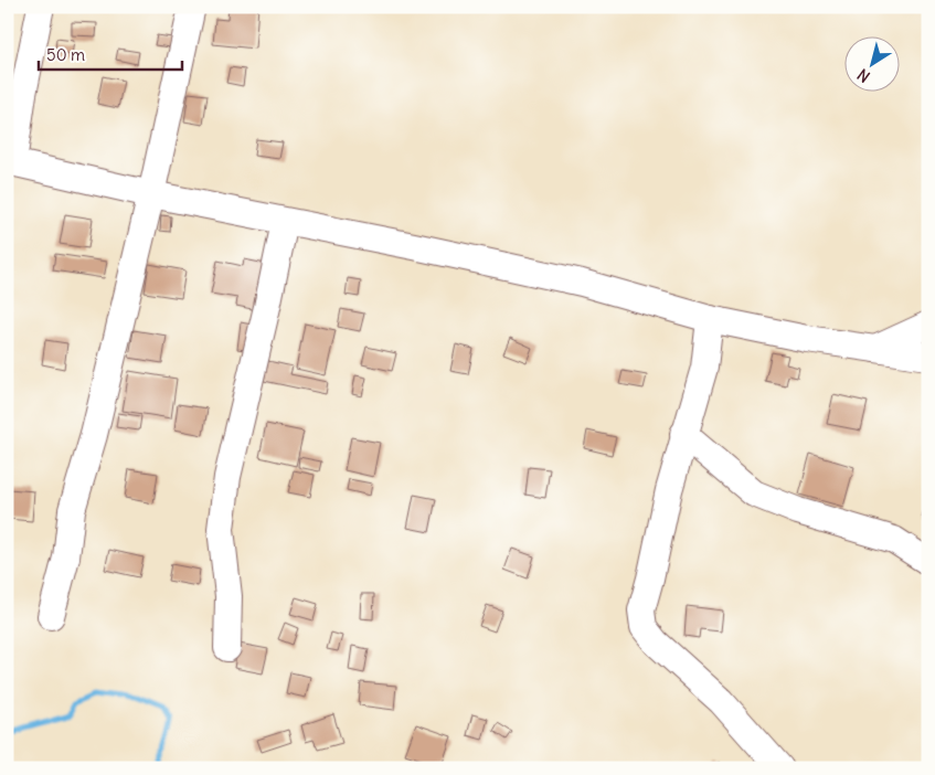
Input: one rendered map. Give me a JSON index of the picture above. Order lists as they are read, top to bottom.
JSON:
{
  "scale_bar": "50 m",
  "north": "bottom left"
}
